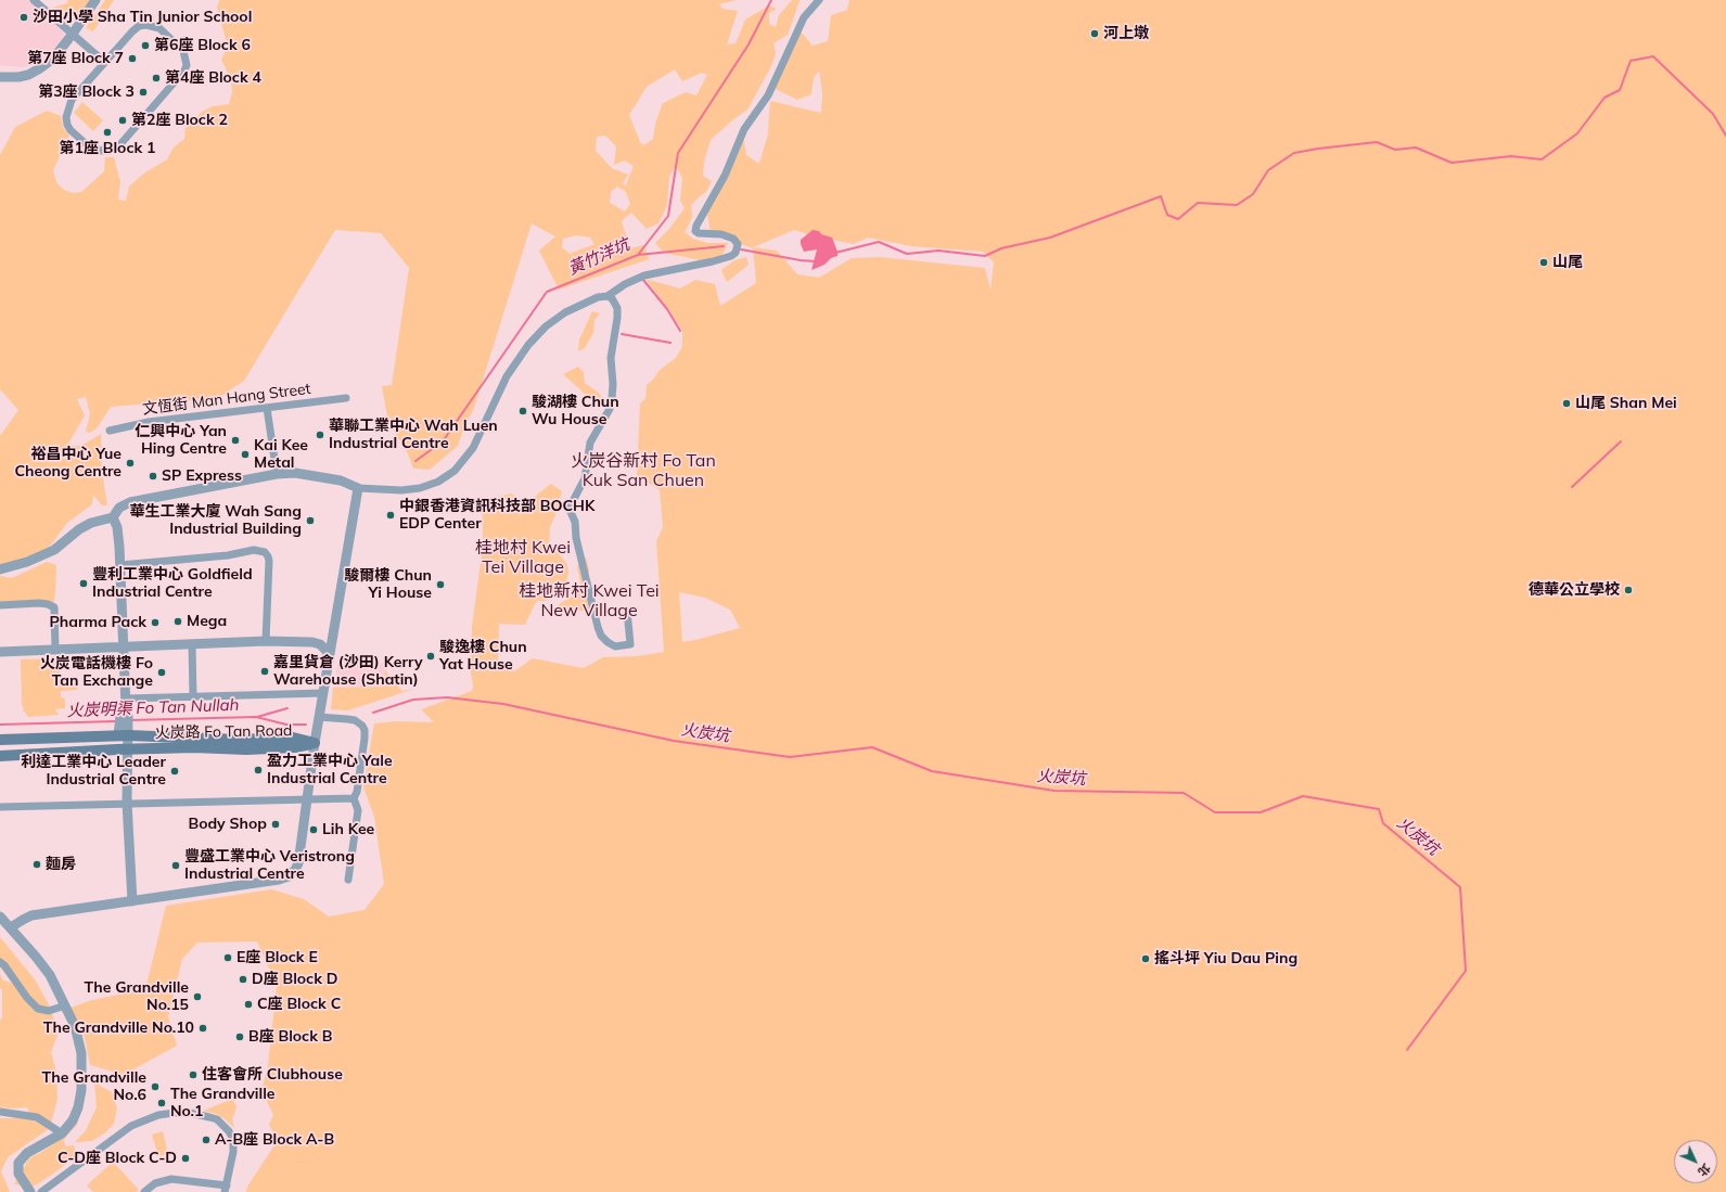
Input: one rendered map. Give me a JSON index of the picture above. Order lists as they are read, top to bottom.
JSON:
{
  "streets": {
    "main road": ["火炭路 Fo Tan Road"],
    "street": ["文恆街 Man Hang Street"]
  },
  "districts": ["火炭谷新村 Fo Tan Kuk San Chuen", "桂地村 Kwei Tei Village", "桂地新村 Kwei Tei New Village"],
  "water": ["黃竹洋坑", "火炭明渠 Fo Tan Nullah", "火炭坑"],
  "places": [
    "沙田小學 Sha Tin Junior School",
    "河上墩",
    "第6座 Block 6",
    "第7座 Block 7",
    "第4座 Block 4",
    "第3座 Block 3",
    "第2座 Block 2",
    "第1座 Block 1",
    "山尾",
    "山尾 Shan Mei",
    "駿湖樓 Chun Wu House",
    "華聯工業中心 Wah Luen Industrial Centre",
    "仁興中心 Yan Hing Centre",
    "Kai Kee Metal",
    "裕昌中心 Yue Cheong Centre",
    "SP Express",
    "中銀香港資訊科技部 BOCHK EDP Center",
    "華生工業大廈 Wah Sang Industrial Building",
    "豐利工業中心 Goldfield Industrial Centre",
    "駿爾樓 Chun Yi House",
    "德華公立學校",
    "Mega",
    "Pharma Pack",
    "駿逸樓 Chun Yat House",
    "嘉里貨倉 (沙田) Kerry Warehouse (Shatin)",
    "火炭電話機樓 Fo Tan Exchange",
    "盈力工業中心 Yale Industrial Centre",
    "利達工業中心 Leader Industrial Centre",
    "Body Shop",
    "Lih Kee",
    "麵房",
    "豐盛工業中心 Veristrong Industrial Centre",
    "E座 Block E",
    "搖斗坪 Yiu Dau Ping",
    "D座 Block D",
    "The Grandville No.15",
    "C座 Block C",
    "The Grandville No.10",
    "B座 Block B",
    "住客會所 Clubhouse",
    "The Grandville No.6",
    "The Grandville No.1",
    "A-B座 Block A-B",
    "C-D座 Block C-D"
  ],
  "north": "bottom right"
}
